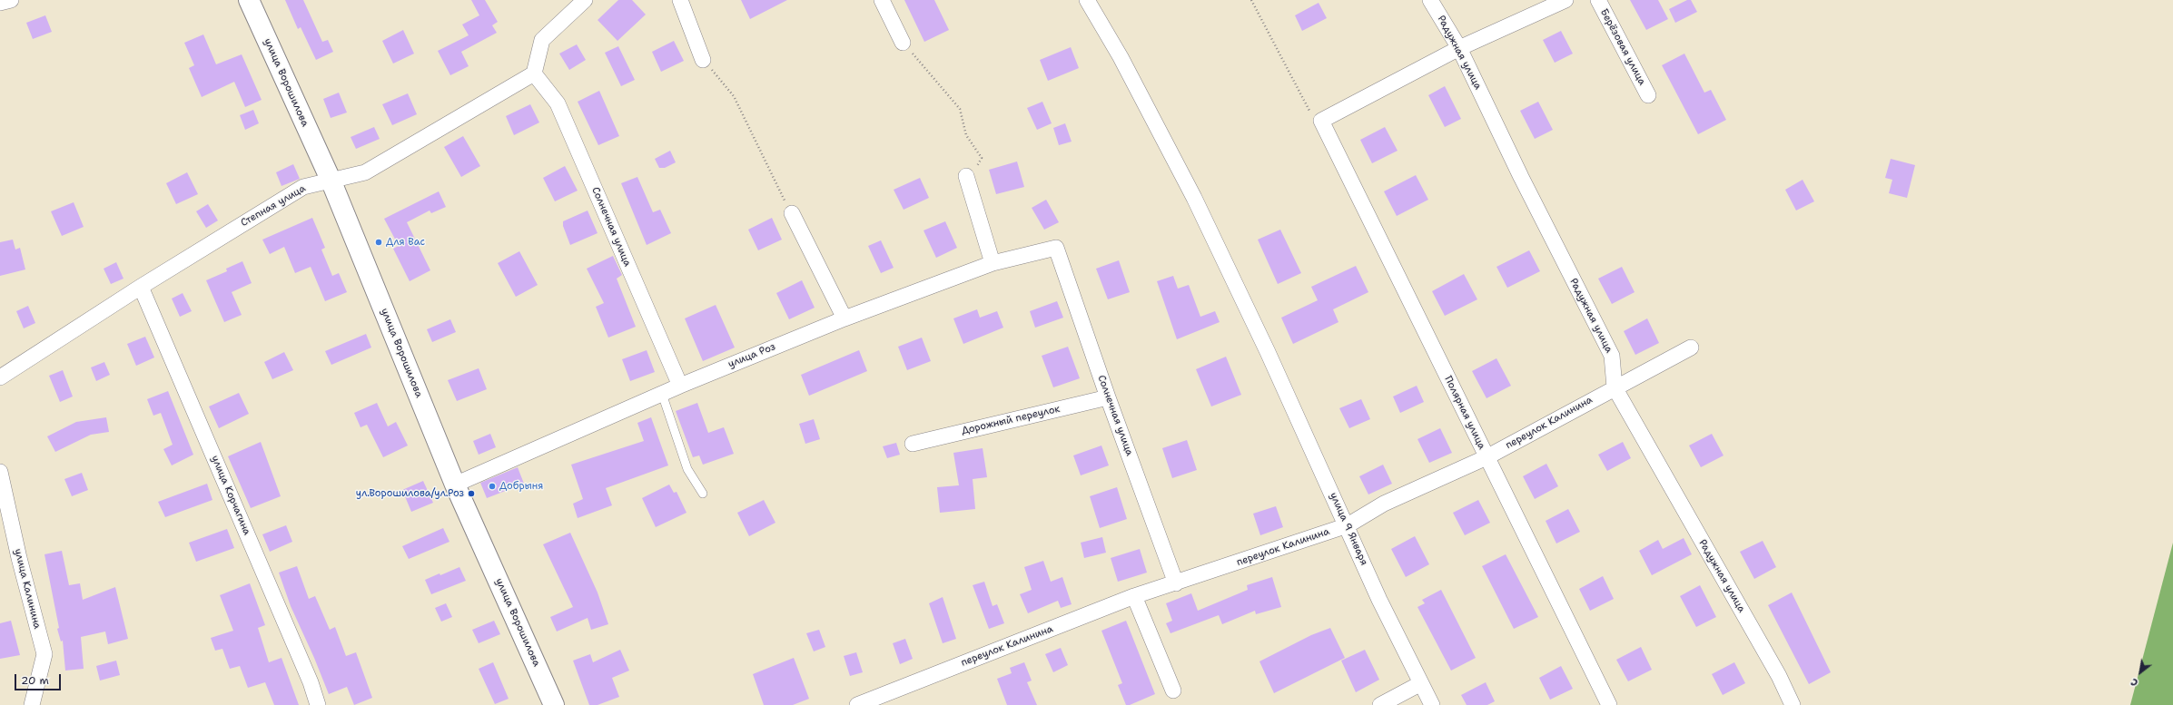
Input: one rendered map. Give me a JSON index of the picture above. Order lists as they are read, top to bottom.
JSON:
{
  "streets": {
    "main road": ["улица Ворошилова"],
    "street": [
      "Берёзовая улица",
      "Радужная улица",
      "Степная улица",
      "Солнечная улица",
      "улица Роз",
      "Полярная улица",
      "Дорожный переулок",
      "переулок Калинина",
      "улица Корчагина",
      "улица 9 Января",
      "улица Калинина"
    ]
  },
  "crossings": [
    ["Радужная улица", "переулок Калинина"],
    ["улица Ворошилова", "Степная улица"],
    ["улица Ворошилова", "улица Роз"],
    ["Степная улица", "Солнечная улица"],
    ["Степная улица", "улица Корчагина"],
    ["Солнечная улица", "улица Роз"],
    ["Солнечная улица", "Дорожный переулок"],
    ["Солнечная улица", "переулок Калинина"],
    ["Полярная улица", "переулок Калинина"],
    ["переулок Калинина", "улица 9 Января"]
  ],
  "places": ["Для Вас", "Добрыня", "ул.Ворошилова/ул.Роз"],
  "scale_bar": "20 m",
  "north": "bottom left"
}
